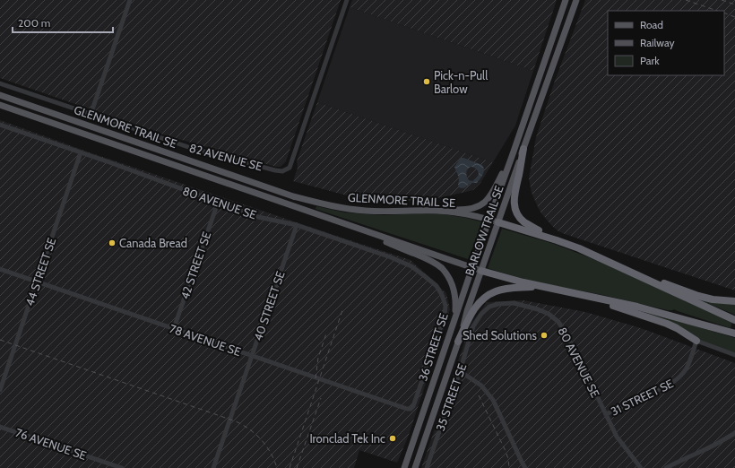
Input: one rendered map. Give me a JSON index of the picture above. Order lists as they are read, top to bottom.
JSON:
{
  "streets": {
    "highway": ["GLENMORE TRAIL SE"],
    "main road": ["BARLOW TRAIL SE"],
    "street": [
      "82 AVENUE SE",
      "80 AVENUE SE",
      "42 STREET SE",
      "44 STREET SE",
      "40 STREET SE",
      "78 AVENUE SE",
      "36 STREET SE",
      "35 STREET SE",
      "31 STREET SE",
      "76 AVENUE SE"
    ]
  },
  "crossings": [
    ["GLENMORE TRAIL SE", "BARLOW TRAIL SE"],
    ["80 AVENUE SE", "42 STREET SE"],
    ["80 AVENUE SE", "44 STREET SE"],
    ["80 AVENUE SE", "40 STREET SE"],
    ["80 AVENUE SE", "36 STREET SE"],
    ["80 AVENUE SE", "35 STREET SE"],
    ["80 AVENUE SE", "31 STREET SE"],
    ["42 STREET SE", "78 AVENUE SE"],
    ["44 STREET SE", "78 AVENUE SE"],
    ["40 STREET SE", "78 AVENUE SE"],
    ["78 AVENUE SE", "36 STREET SE"]
  ],
  "places": [
    "Pick-n-Pull Barlow",
    "Canada Bread",
    "Shed Solutions",
    "Ironclad Tek Inc"
  ],
  "legend": ["Road", "Railway", "Park"],
  "scale_bar": "200 m"
}
